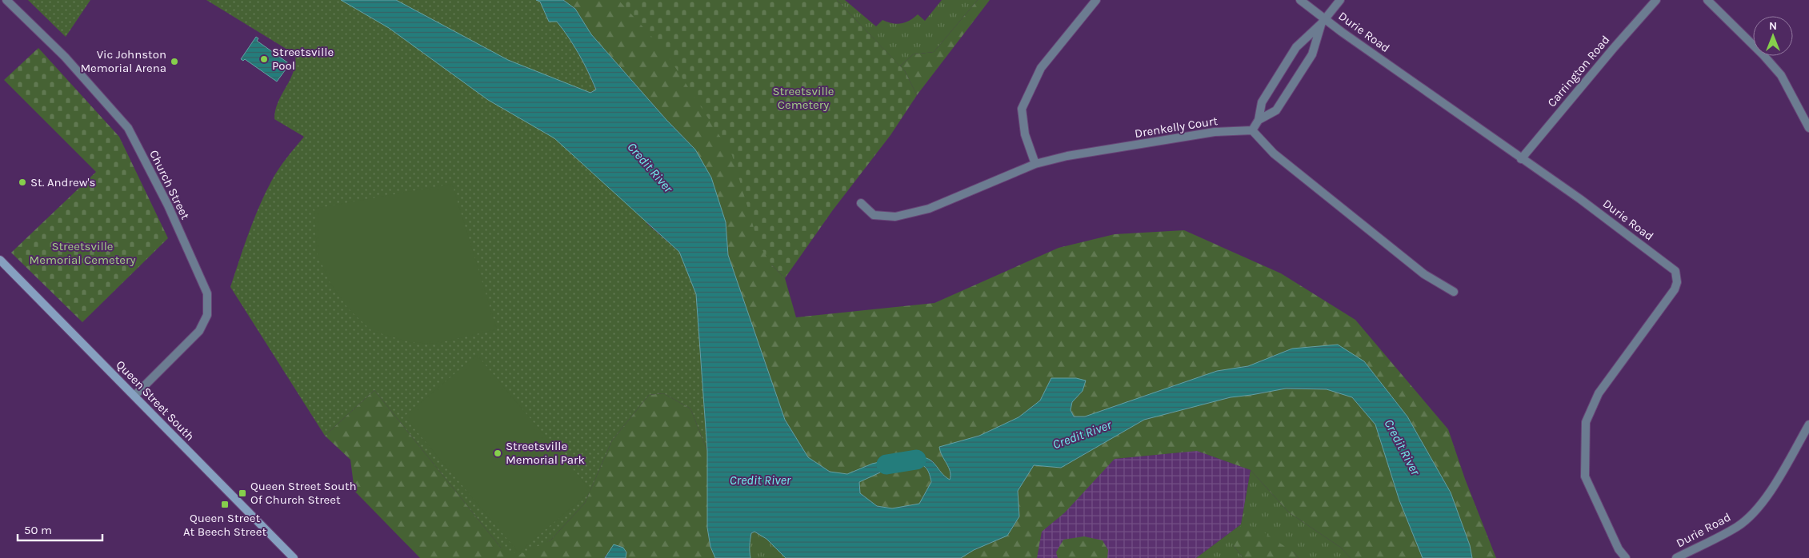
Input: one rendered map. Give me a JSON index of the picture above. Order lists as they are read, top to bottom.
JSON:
{
  "streets": {
    "main road": ["Queen Street South"],
    "street": [
      "Durie Road",
      "Carrington Road",
      "Drenkelly Court",
      "Church Street"
    ]
  },
  "crossings": [
    ["Durie Road", "Carrington Road"],
    ["Church Street", "Queen Street South"]
  ],
  "water": ["Credit River"],
  "parks": ["Streetsville Cemetery", "Streetsville Memorial Cemetery"],
  "places": {
    "other": [
      "Streetsville Pool",
      "Vic Johnston Memorial Arena",
      "St. Andrew's",
      "Streetsville Memorial Park"
    ],
    "transit": ["Queen Street South Of Church Street", "Queen Street At Beech Street"]
  },
  "scale_bar": "50 m",
  "north": "top"
}
